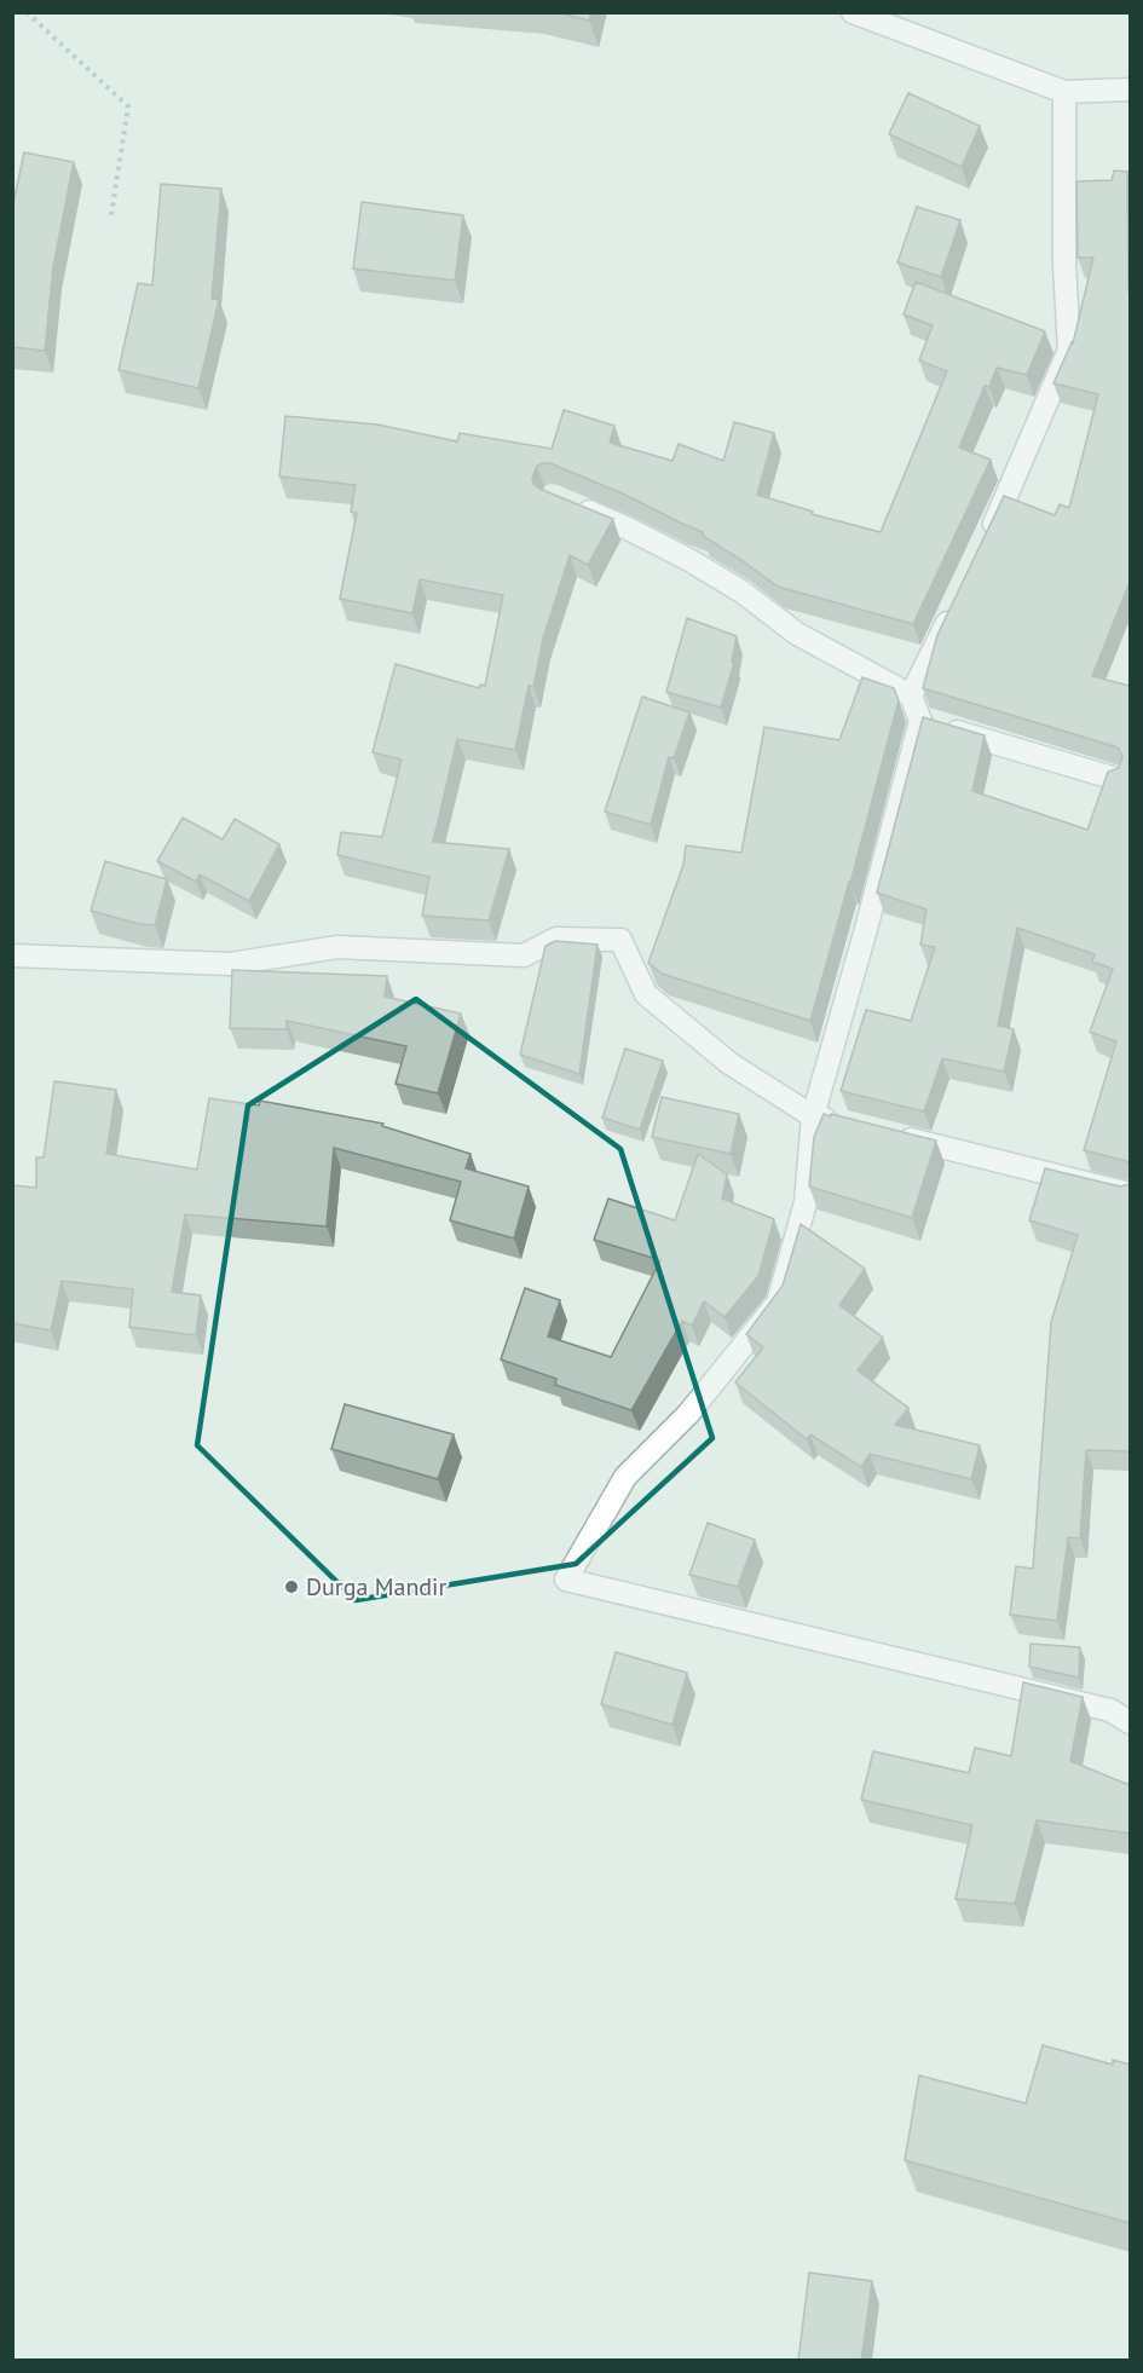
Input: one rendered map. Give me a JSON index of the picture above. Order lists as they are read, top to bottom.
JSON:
{
  "places": ["Durga Mandir"]
}
